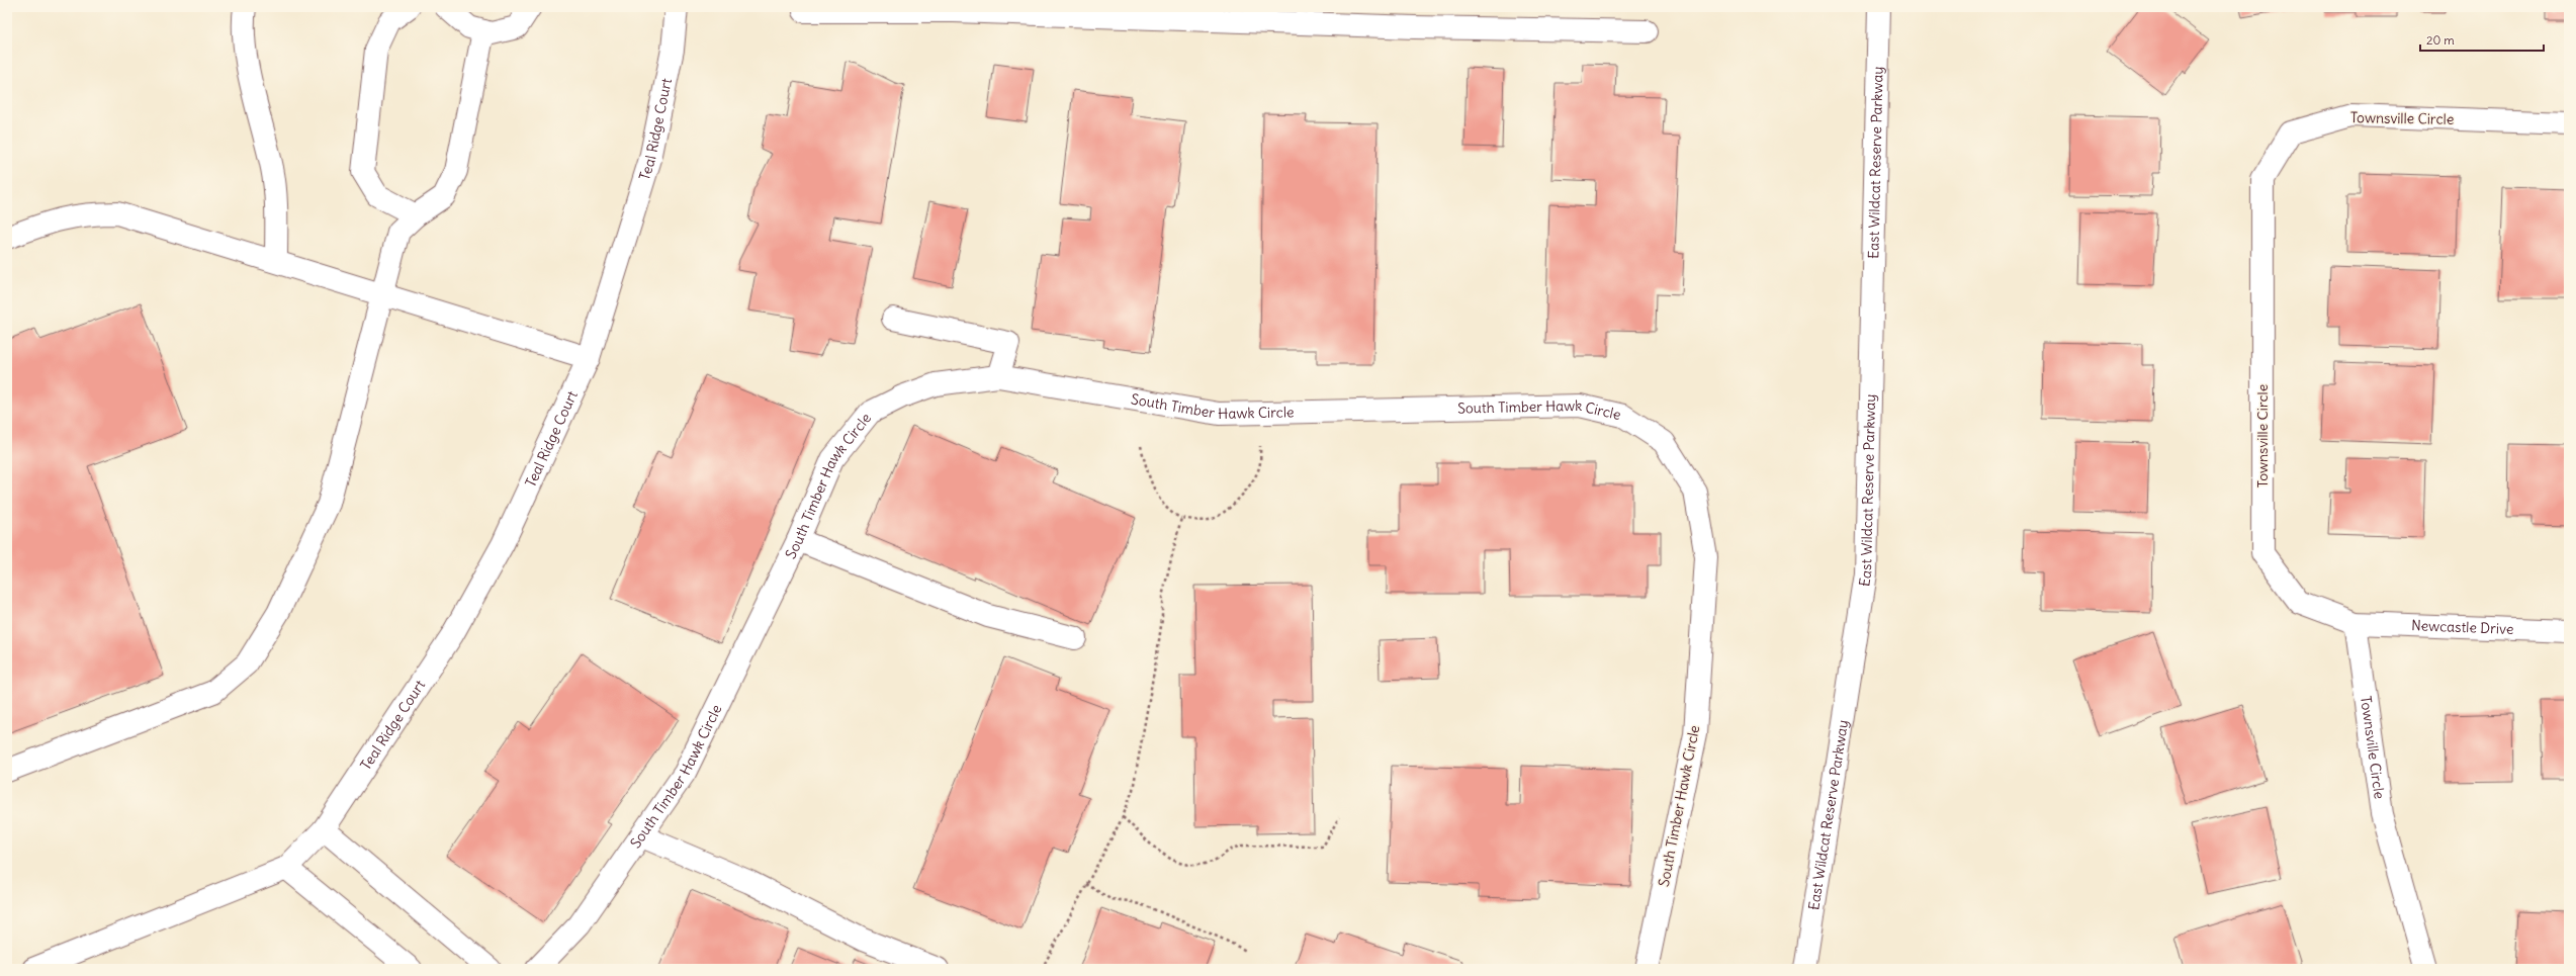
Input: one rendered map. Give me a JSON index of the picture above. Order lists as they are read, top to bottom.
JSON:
{
  "streets": {
    "street": [
      "Townsville Circle",
      "Teal Ridge Court",
      "East Wildcat Reserve Parkway",
      "South Timber Hawk Circle",
      "Newcastle Drive"
    ]
  },
  "crossings": [
    ["Townsville Circle", "Newcastle Drive"]
  ],
  "scale_bar": "20 m"
}
